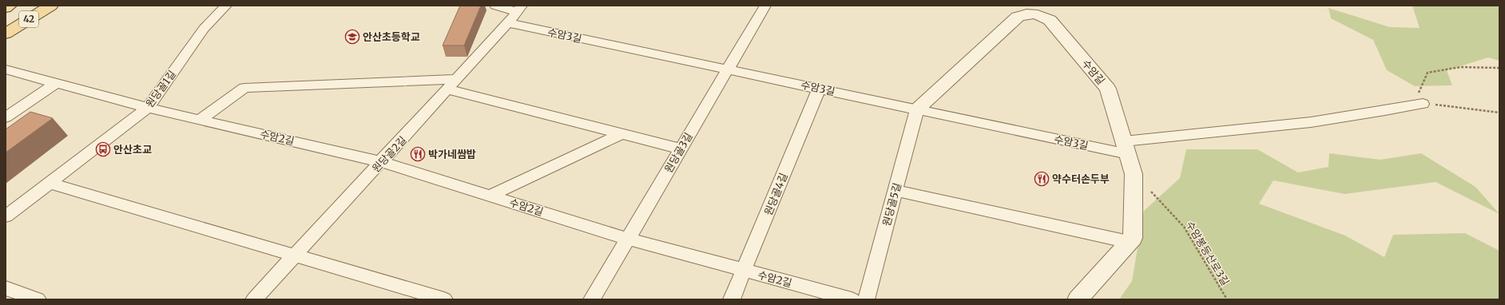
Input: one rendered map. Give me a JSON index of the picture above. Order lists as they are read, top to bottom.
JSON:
{
  "streets": {
    "main road": ["42"],
    "street": [
      "수암3길",
      "수암길",
      "원당골1길",
      "수암2길",
      "원당골3길",
      "원당골2길",
      "원당골4길",
      "원당골5길"
    ],
    "path": ["수암봉등산로3길"]
  },
  "crossings": [
    ["수암3길", "수암길"],
    ["수암3길", "원당골3길"],
    ["수암3길", "원당골2길"],
    ["수암3길", "원당골4길"],
    ["수암3길", "원당골5길"],
    ["수암길", "원당골5길"],
    ["수암길", "수암봉등산로3길"],
    ["원당골1길", "수암2길"],
    ["수암2길", "원당골3길"],
    ["수암2길", "원당골2길"],
    ["수암2길", "원당골4길"]
  ],
  "places": {
    "school or university": ["안산초등학교"],
    "bus stop": ["안산초교"],
    "restaurant": ["박가네쌈밥", "약수터손두부"]
  }
}
